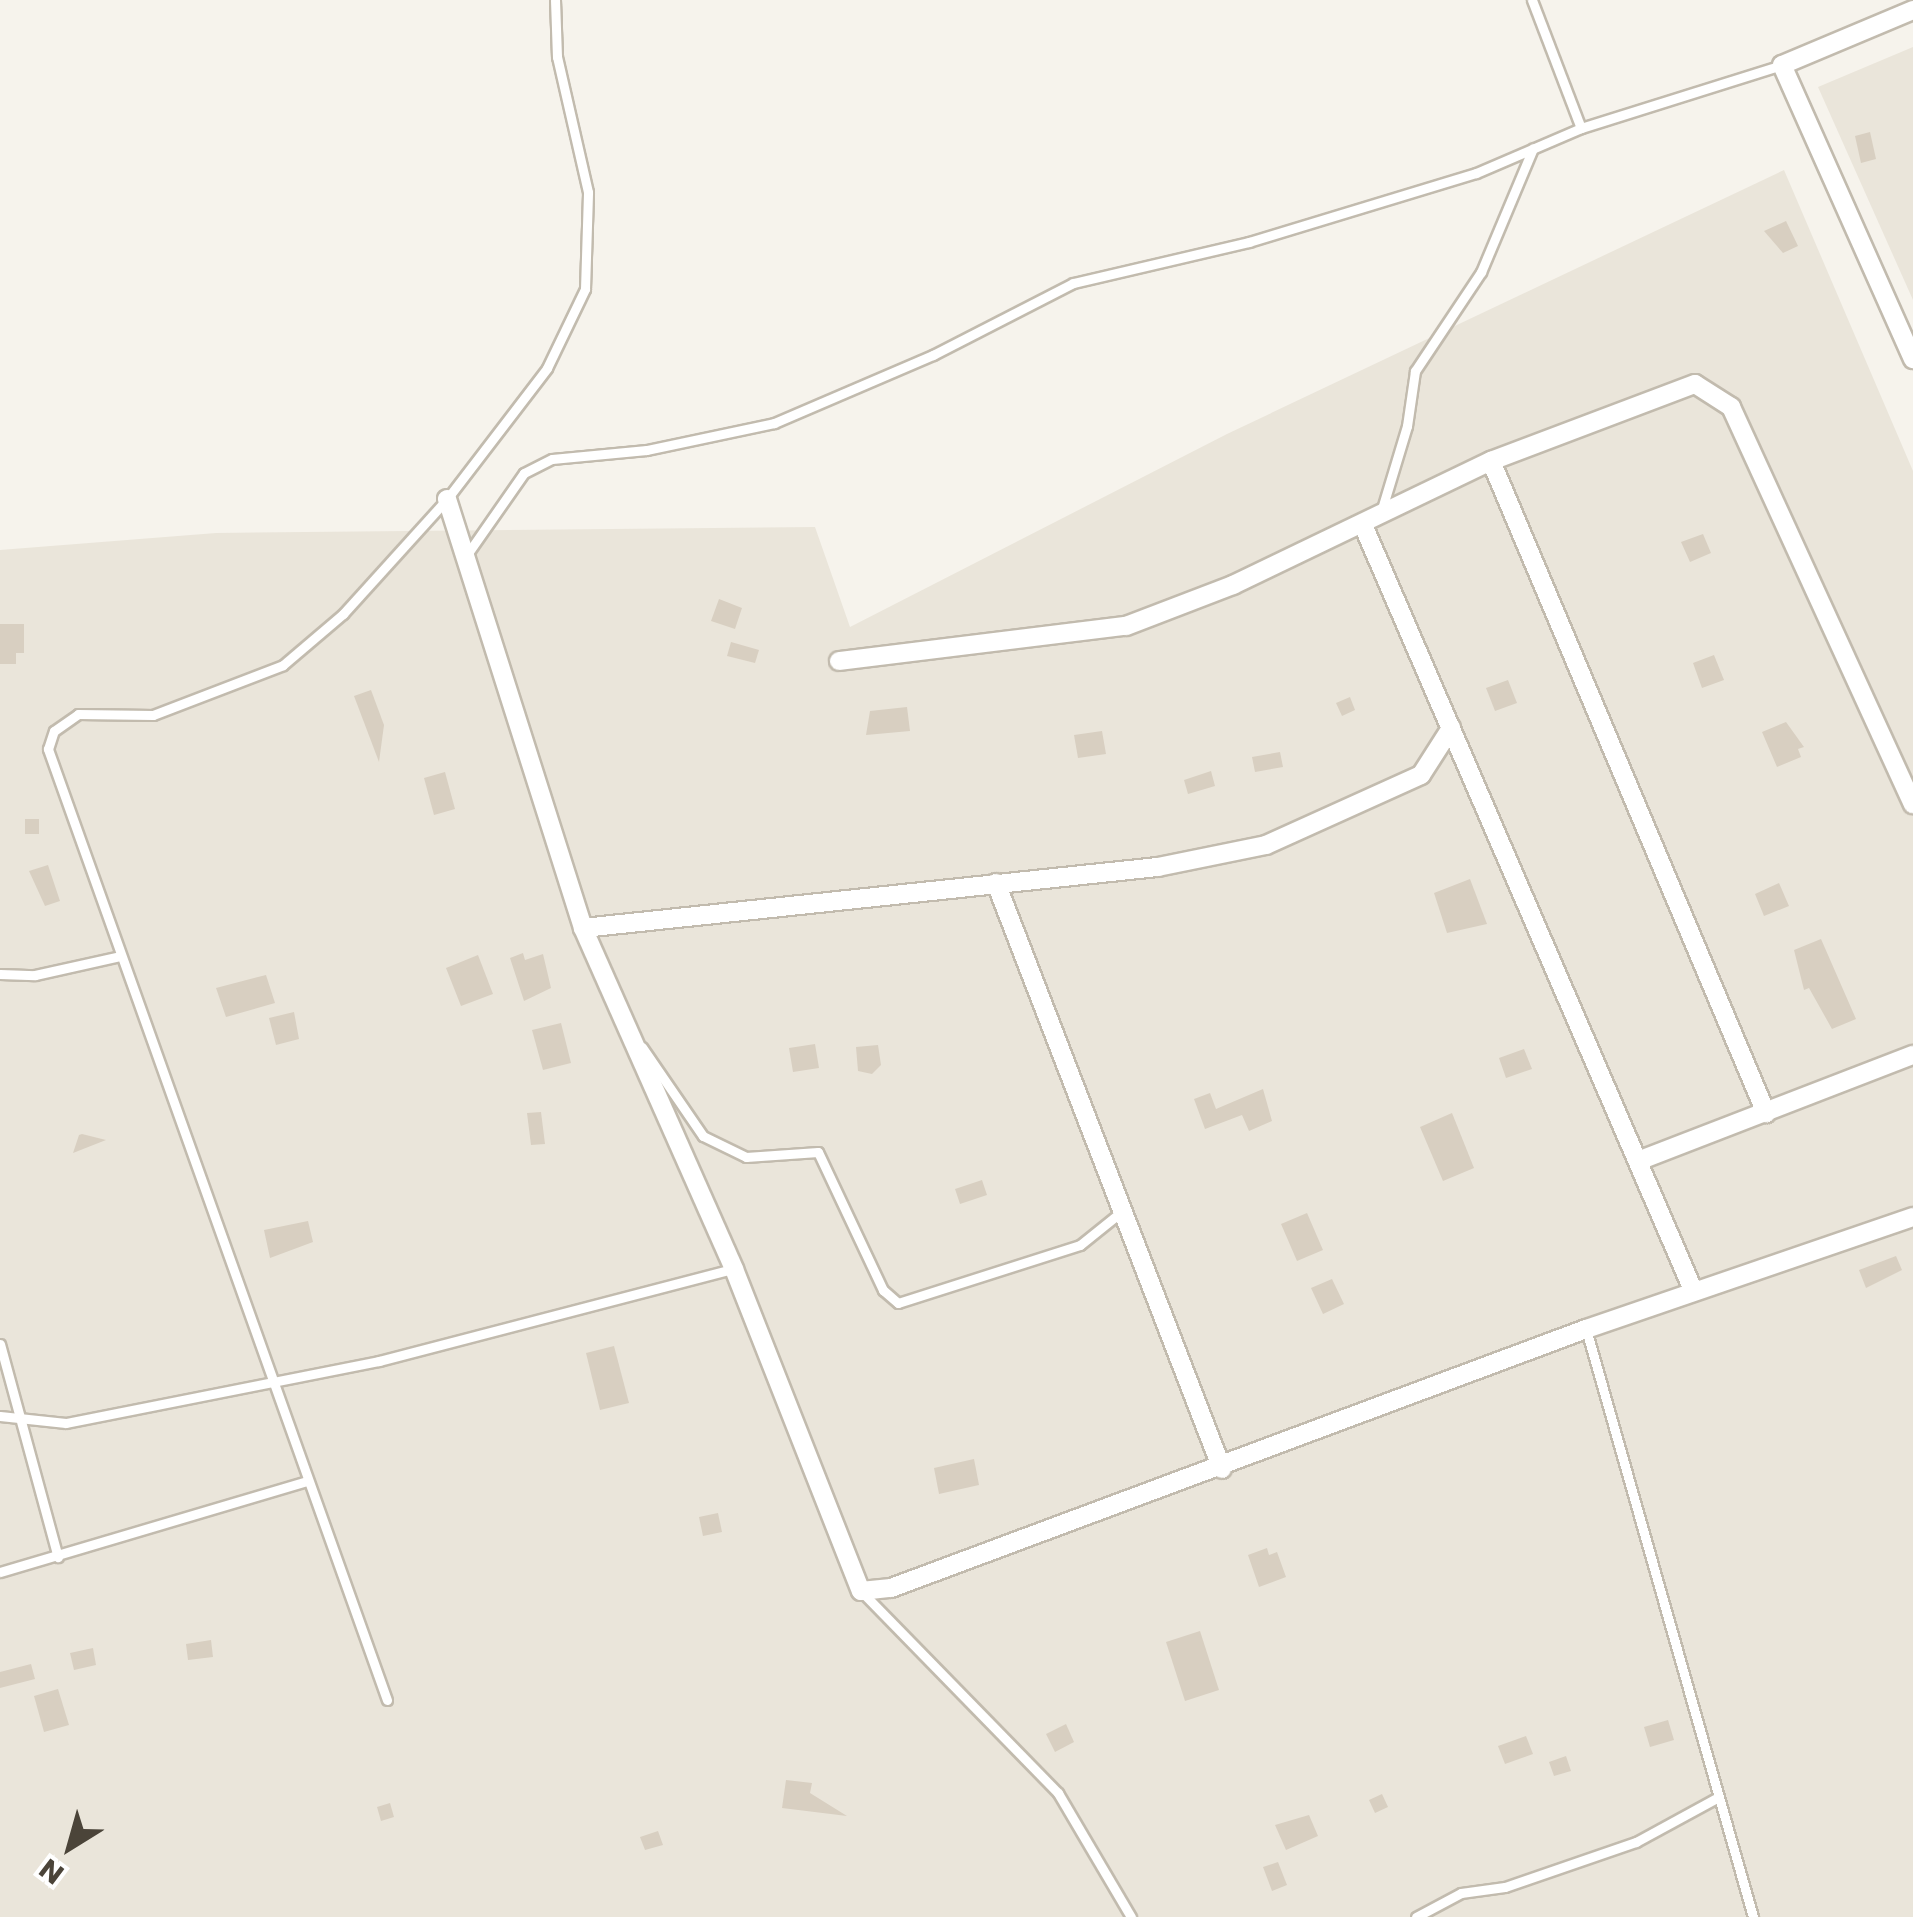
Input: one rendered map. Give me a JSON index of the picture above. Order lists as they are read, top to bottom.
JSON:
{
  "north": "bottom left"
}
